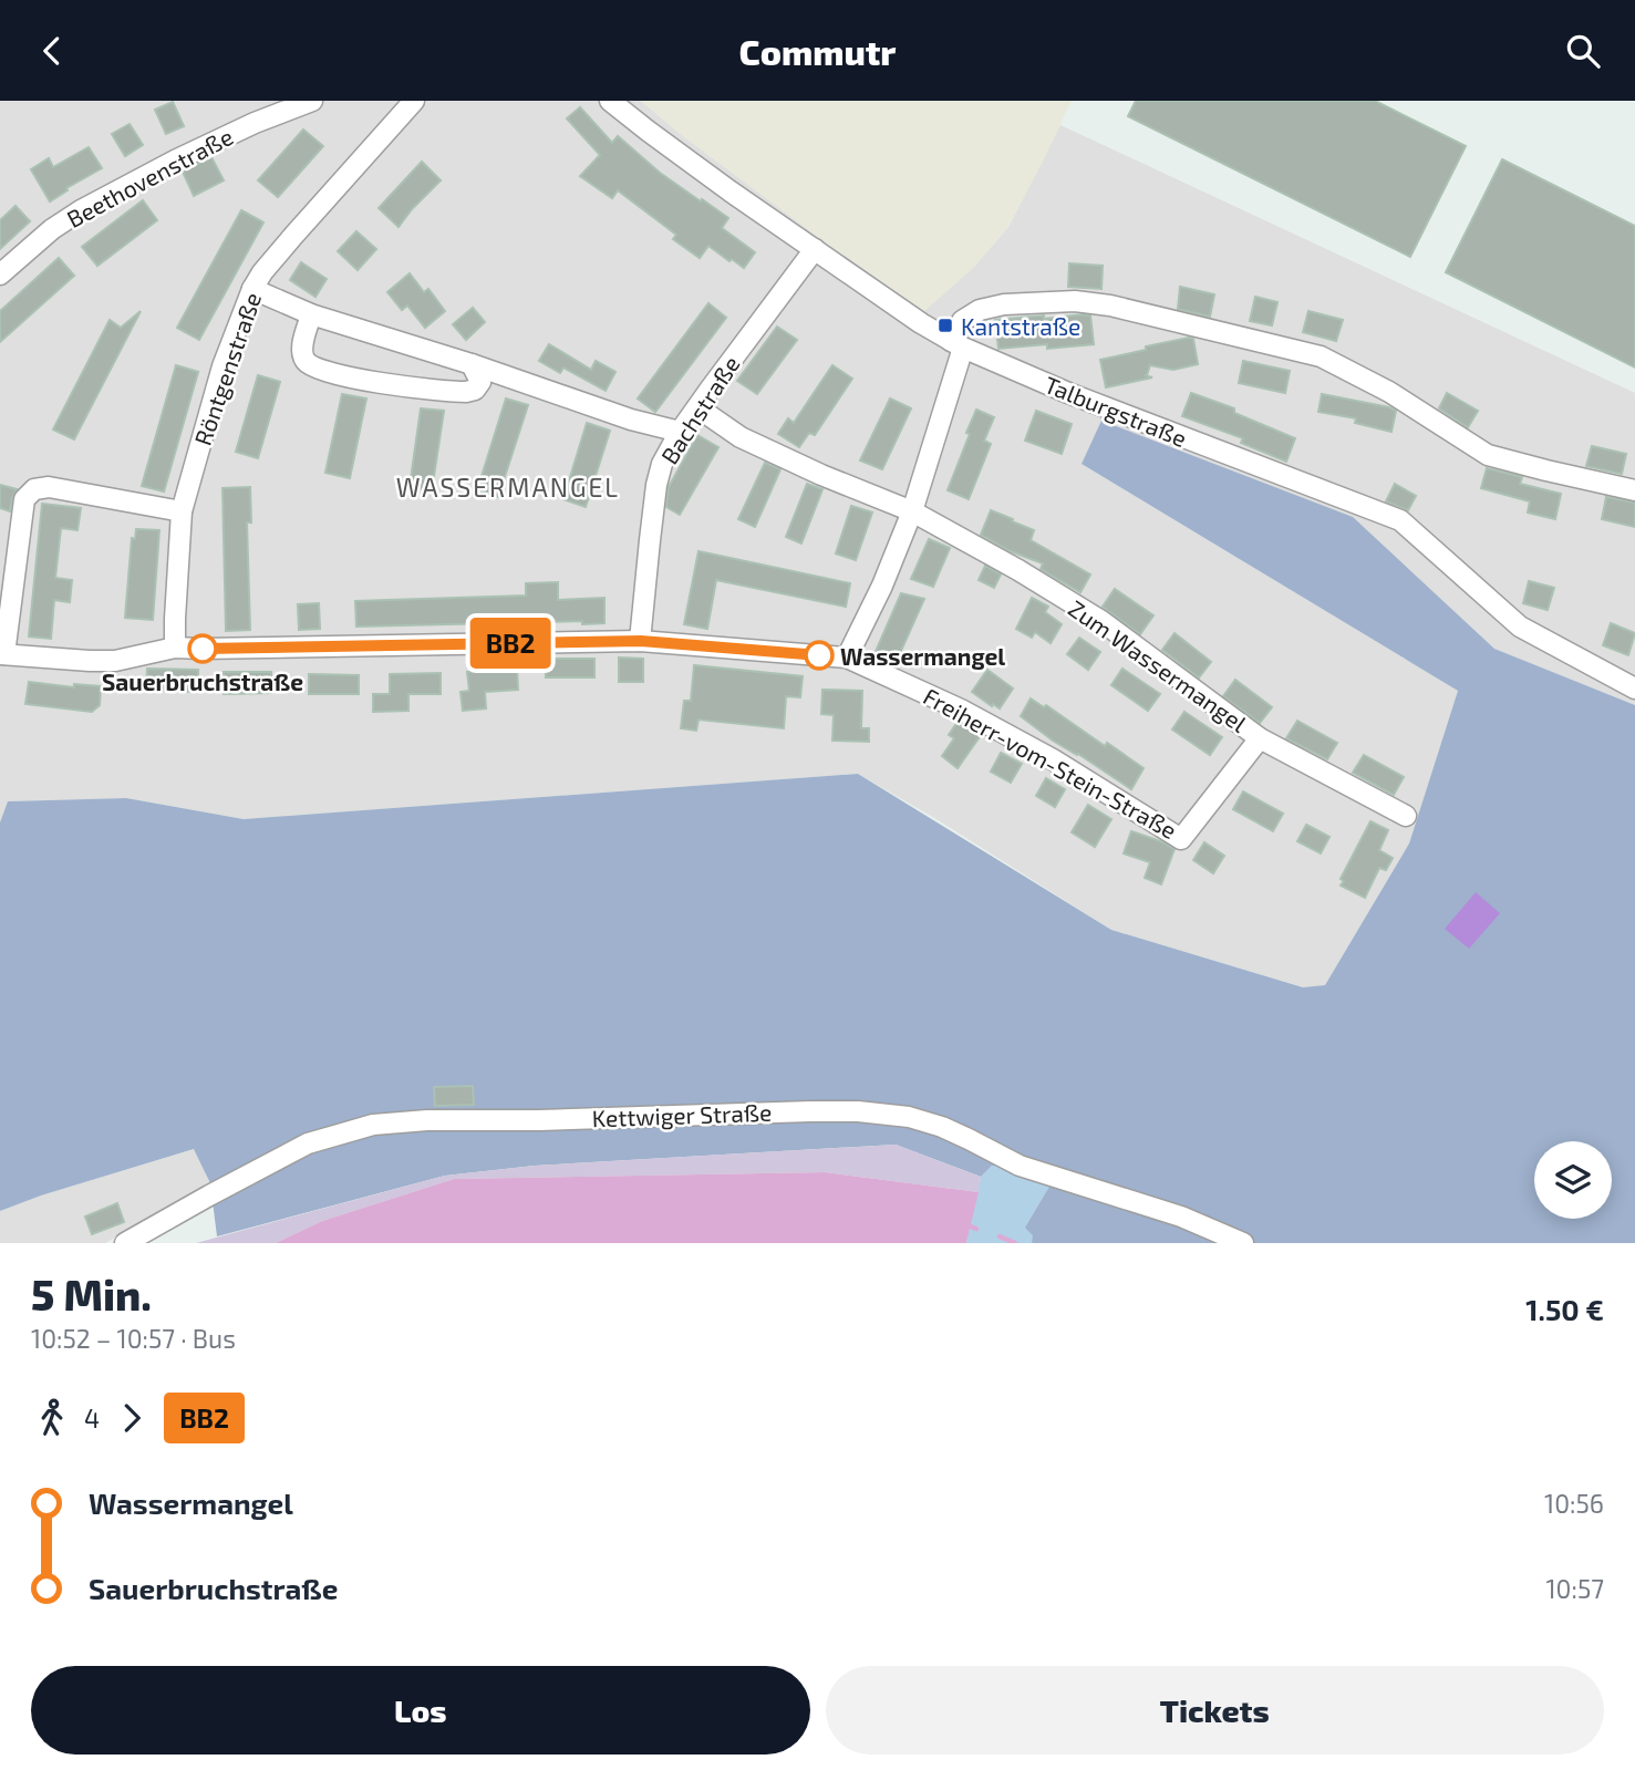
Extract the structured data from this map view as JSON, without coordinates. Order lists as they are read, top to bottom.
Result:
{
  "streets": {
    "street": [
      "Beethovenstraße",
      "Röntgenstraße",
      "Bachstraße",
      "Talburgstraße",
      "Zum Wassermangel",
      "Freiherr-vom-Stein-Straße",
      "Kettwiger Straße"
    ]
  },
  "crossings": [
    ["Bachstraße", "Talburgstraße"],
    ["Bachstraße", "Zum Wassermangel"],
    ["Zum Wassermangel", "Freiherr-vom-Stein-Straße"]
  ],
  "districts": ["WASSERMANGEL"],
  "places": {
    "transit": ["Kantstraße"],
    "other": ["Sauerbruchstraße", "Wassermangel"]
  },
  "lines": ["bus line BB2"],
  "page": {
    "header": "Commutr",
    "on_map": "BB2",
    "heading": ["5 Min.", "10:52 – 10:57 · Bus", "1.50 €"],
    "legs": ["4", "BB2"],
    "list": [
      {
        "name": "Wassermangel",
        "value": "10:56"
      },
      {
        "name": "Sauerbruchstraße",
        "value": "10:57"
      }
    ],
    "buttons": ["Los", "Tickets"]
  }
}
